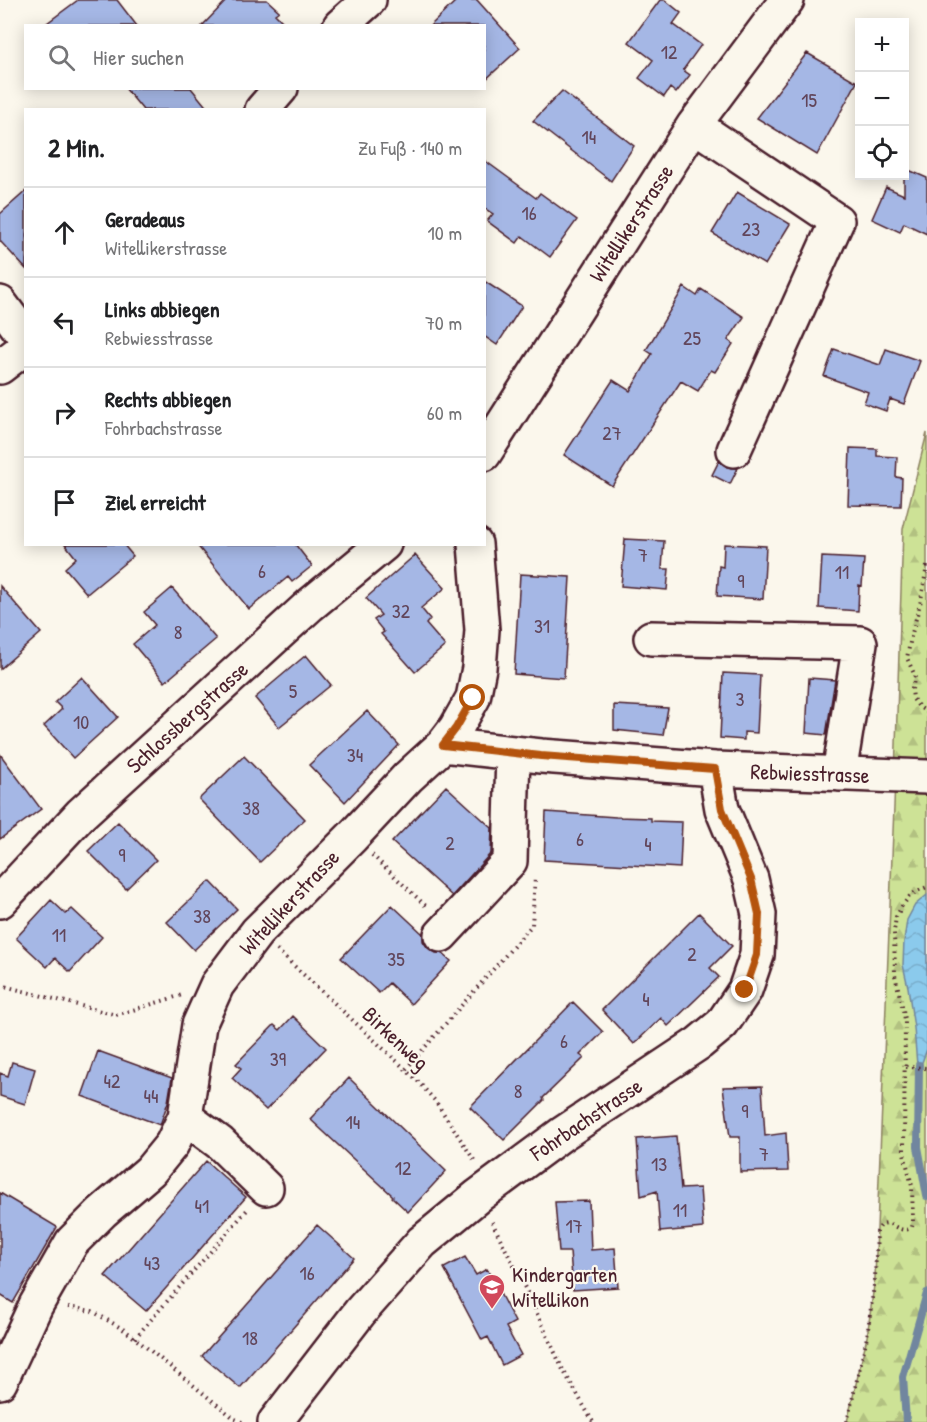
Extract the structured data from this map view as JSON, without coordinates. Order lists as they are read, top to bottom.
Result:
{
  "streets": {
    "street": [
      "Witellikerstrasse",
      "Schlossbergstrasse",
      "Rebwiesstrasse",
      "Fohrbachstrasse"
    ],
    "path": ["Birkenweg"]
  },
  "crossings": [
    ["Witellikerstrasse", "Rebwiesstrasse"],
    ["Witellikerstrasse", "Birkenweg"],
    ["Rebwiesstrasse", "Fohrbachstrasse"],
    ["Birkenweg", "Fohrbachstrasse"]
  ],
  "places": {
    "school or university": ["Kindergarten Witellikon"]
  },
  "house_numbers": [
    "12",
    "15",
    "14",
    "16",
    "23",
    "25",
    "27",
    "7",
    "6",
    "11",
    "9",
    "32",
    "31",
    "8",
    "5",
    "3",
    "10",
    "34",
    "38",
    "6",
    "2",
    "4",
    "9",
    "38",
    "11",
    "2",
    "35",
    "4",
    "6",
    "39",
    "42",
    "8",
    "44",
    "9",
    "14",
    "7",
    "13",
    "12",
    "41",
    "11",
    "17",
    "43",
    "16",
    "18"
  ],
  "page": {
    "map_buttons": ["+", "−"],
    "search": "Hier suchen",
    "heading": ["2 Min.", "Zu Fuß · 140 m"],
    "list": [
      ["Geradeaus", "Witellikerstrasse", "10 m"],
      ["Links abbiegen", "Rebwiesstrasse", "70 m"],
      ["Rechts abbiegen", "Fohrbachstrasse", "60 m"],
      "Ziel erreicht"
    ]
  }
}
